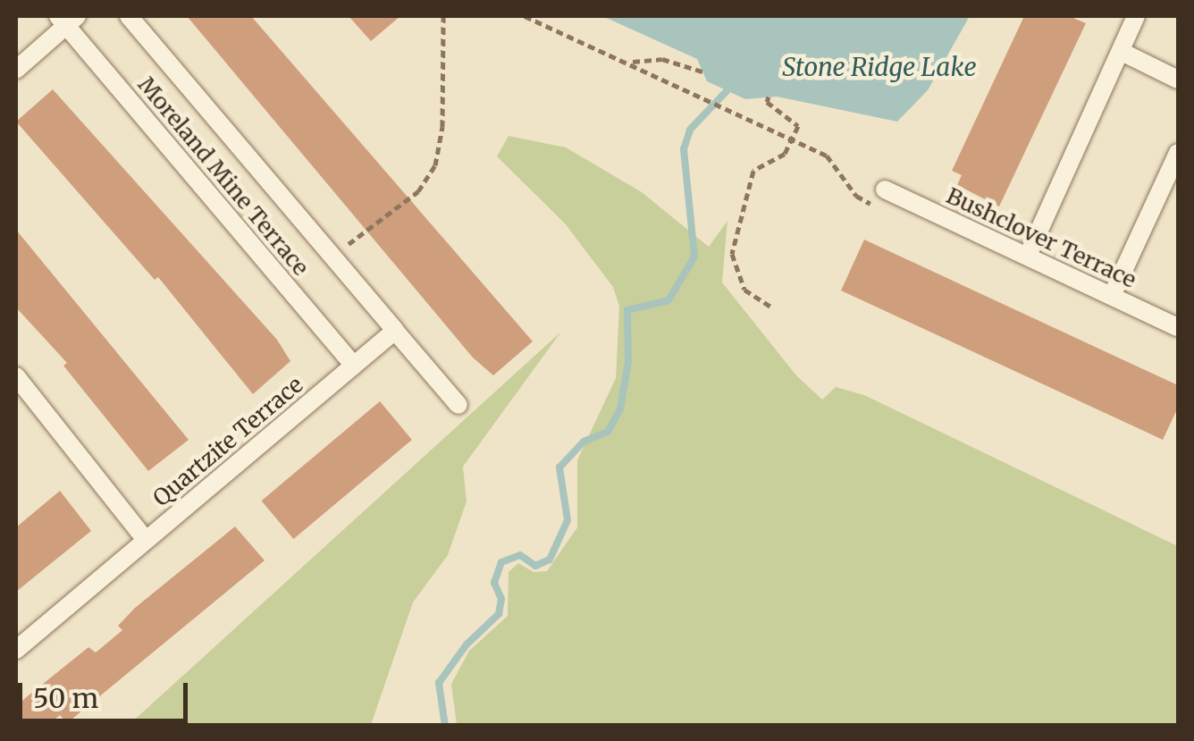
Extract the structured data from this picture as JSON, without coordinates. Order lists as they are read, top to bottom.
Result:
{
  "streets": {
    "street": ["Moreland Mine Terrace", "Bushclover Terrace", "Quartzite Terrace"]
  },
  "crossings": [
    ["Moreland Mine Terrace", "Quartzite Terrace"]
  ],
  "water": ["Stone Ridge Lake"],
  "scale_bar": "50 m"
}
